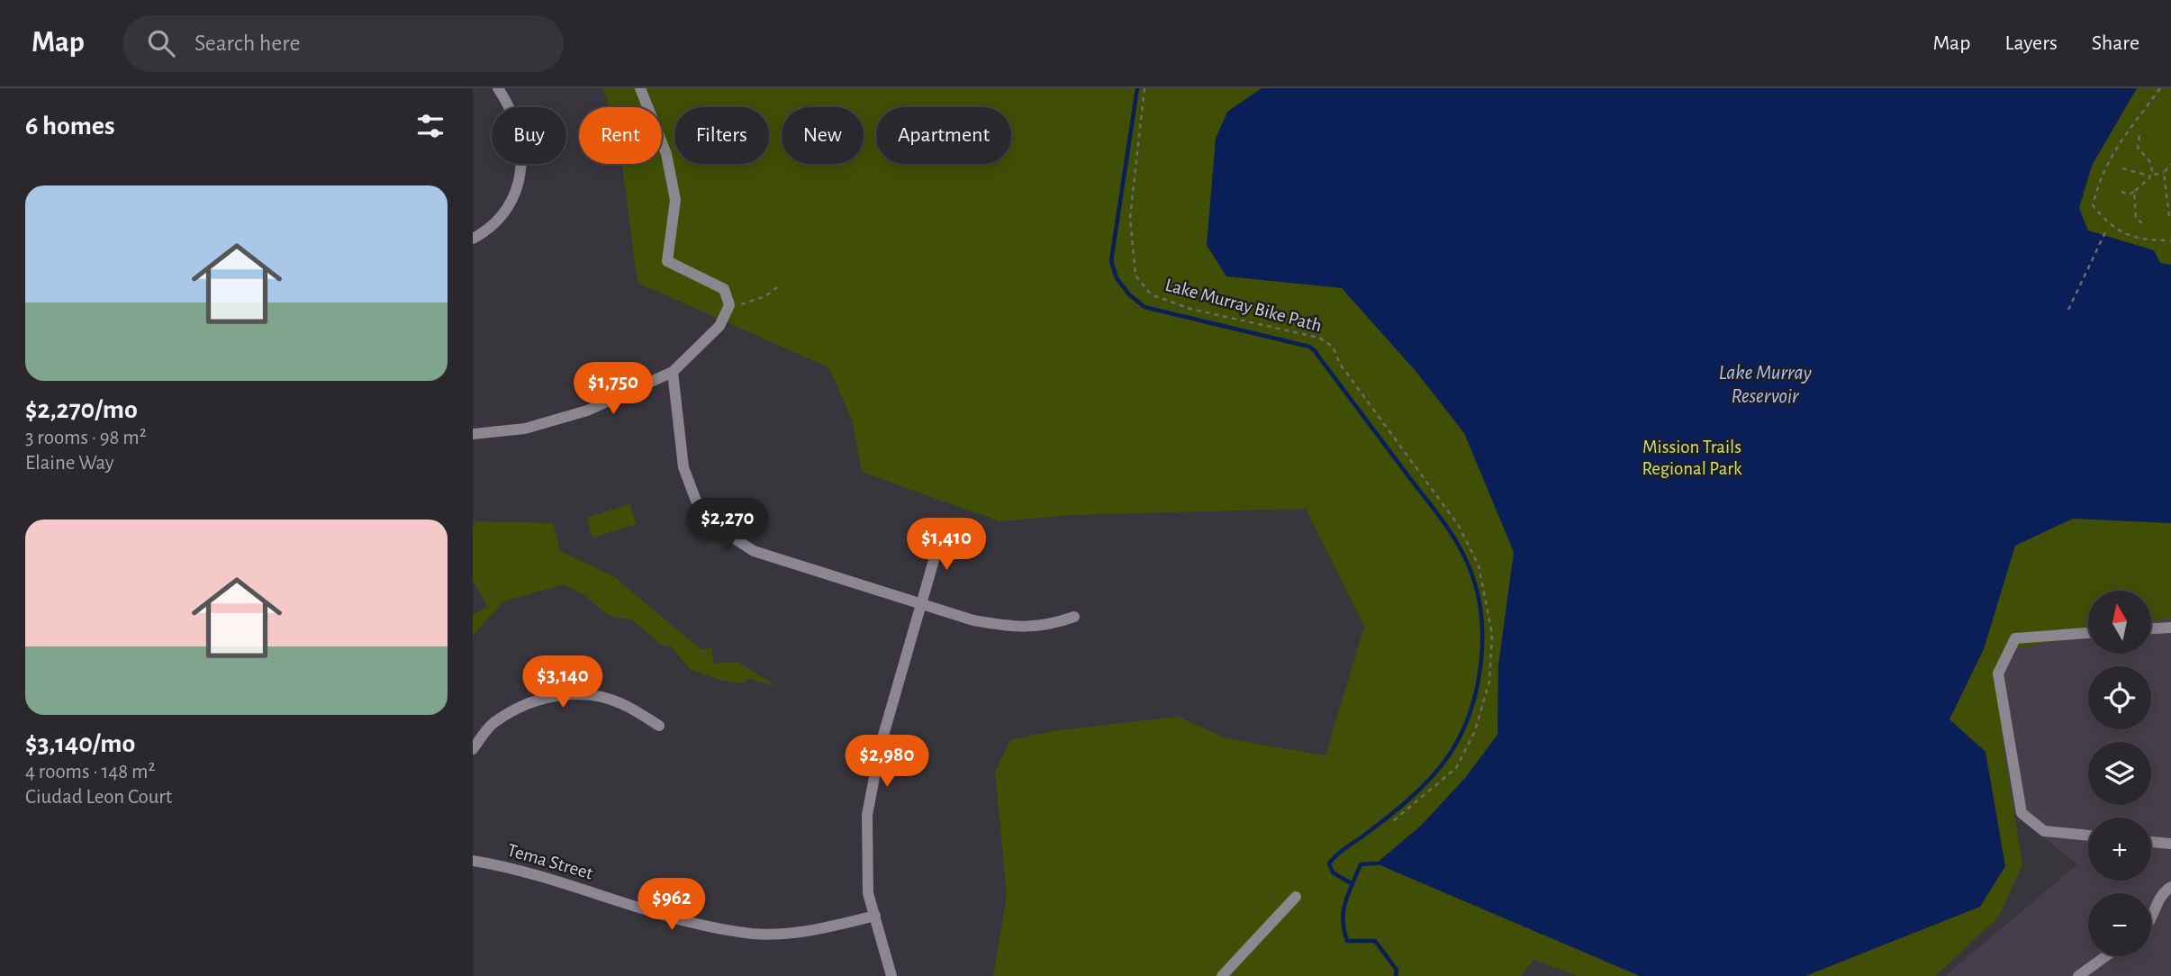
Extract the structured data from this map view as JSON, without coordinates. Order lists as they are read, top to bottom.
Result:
{
  "streets": {
    "street": ["Tema Street"],
    "path": ["Lake Murray Bike Path"]
  },
  "water": ["Lake Murray Reservoir"],
  "parks": ["Mission Trails Regional Park"],
  "north": "top",
  "page": {
    "header": "Map",
    "search": "Search here",
    "nav": ["Map", "Layers", "Share"],
    "heading": "6 homes",
    "chip": [
      "Buy",
      "Rent",
      "Filters",
      "New",
      "Apartment"
    ],
    "list": [
      {
        "name": "$2,270/mo",
        "note": "3 rooms · 98 m² · Elaine Way"
      },
      {
        "name": "$3,140/mo",
        "note": "4 rooms · 148 m² · Ciudad Leon Court"
      }
    ],
    "price": [
      "$1,750",
      "$2,270",
      "$1,410",
      "$3,140",
      "$2,980",
      "$962"
    ],
    "map_buttons": ["+", "−"]
  }
}
